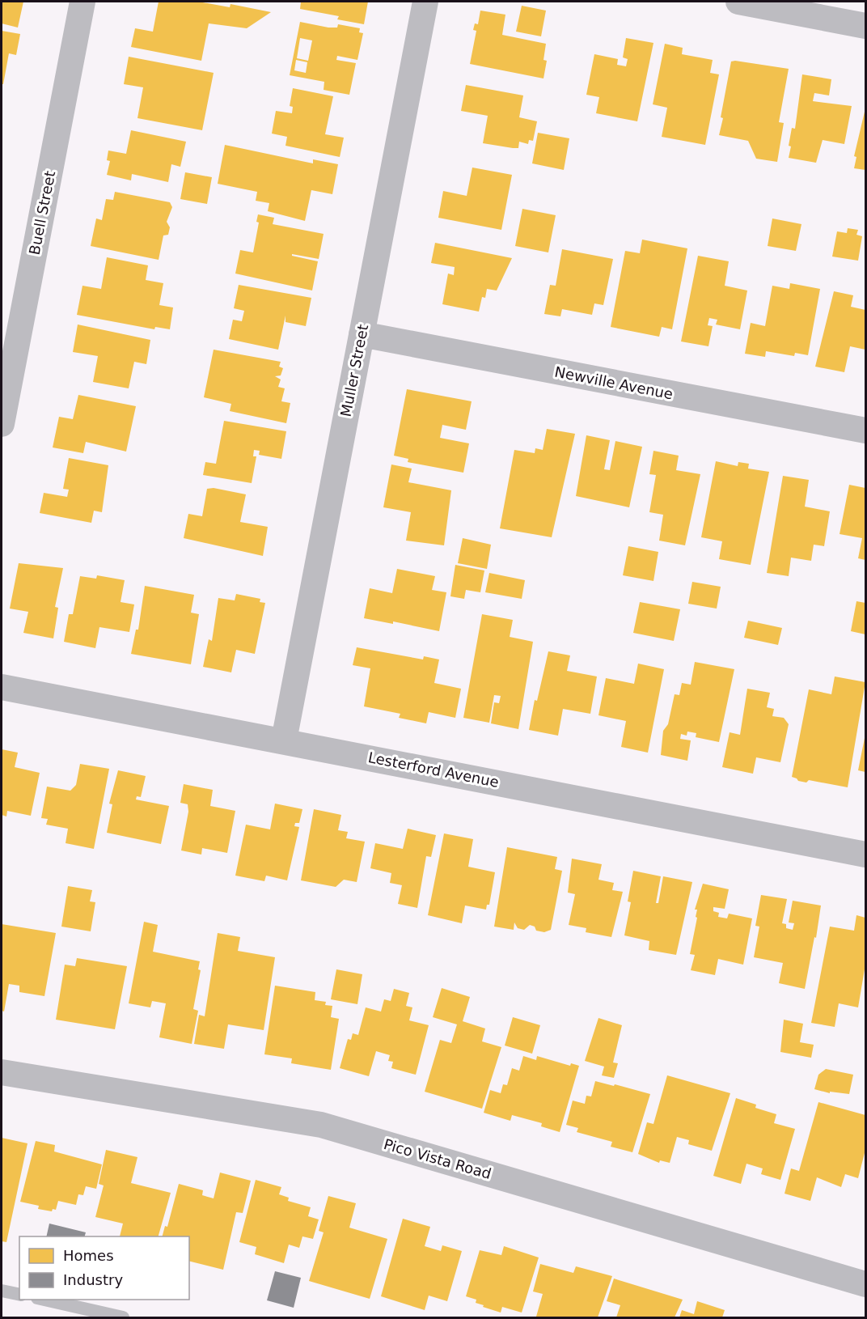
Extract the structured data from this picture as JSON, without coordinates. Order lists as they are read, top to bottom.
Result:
{
  "streets": {
    "street": [
      "Buell Street",
      "Muller Street",
      "Newville Avenue",
      "Lesterford Avenue",
      "Pico Vista Road"
    ]
  },
  "crossings": [
    ["Muller Street", "Newville Avenue"],
    ["Muller Street", "Lesterford Avenue"]
  ],
  "legend": ["Homes", "Industry"]
}
